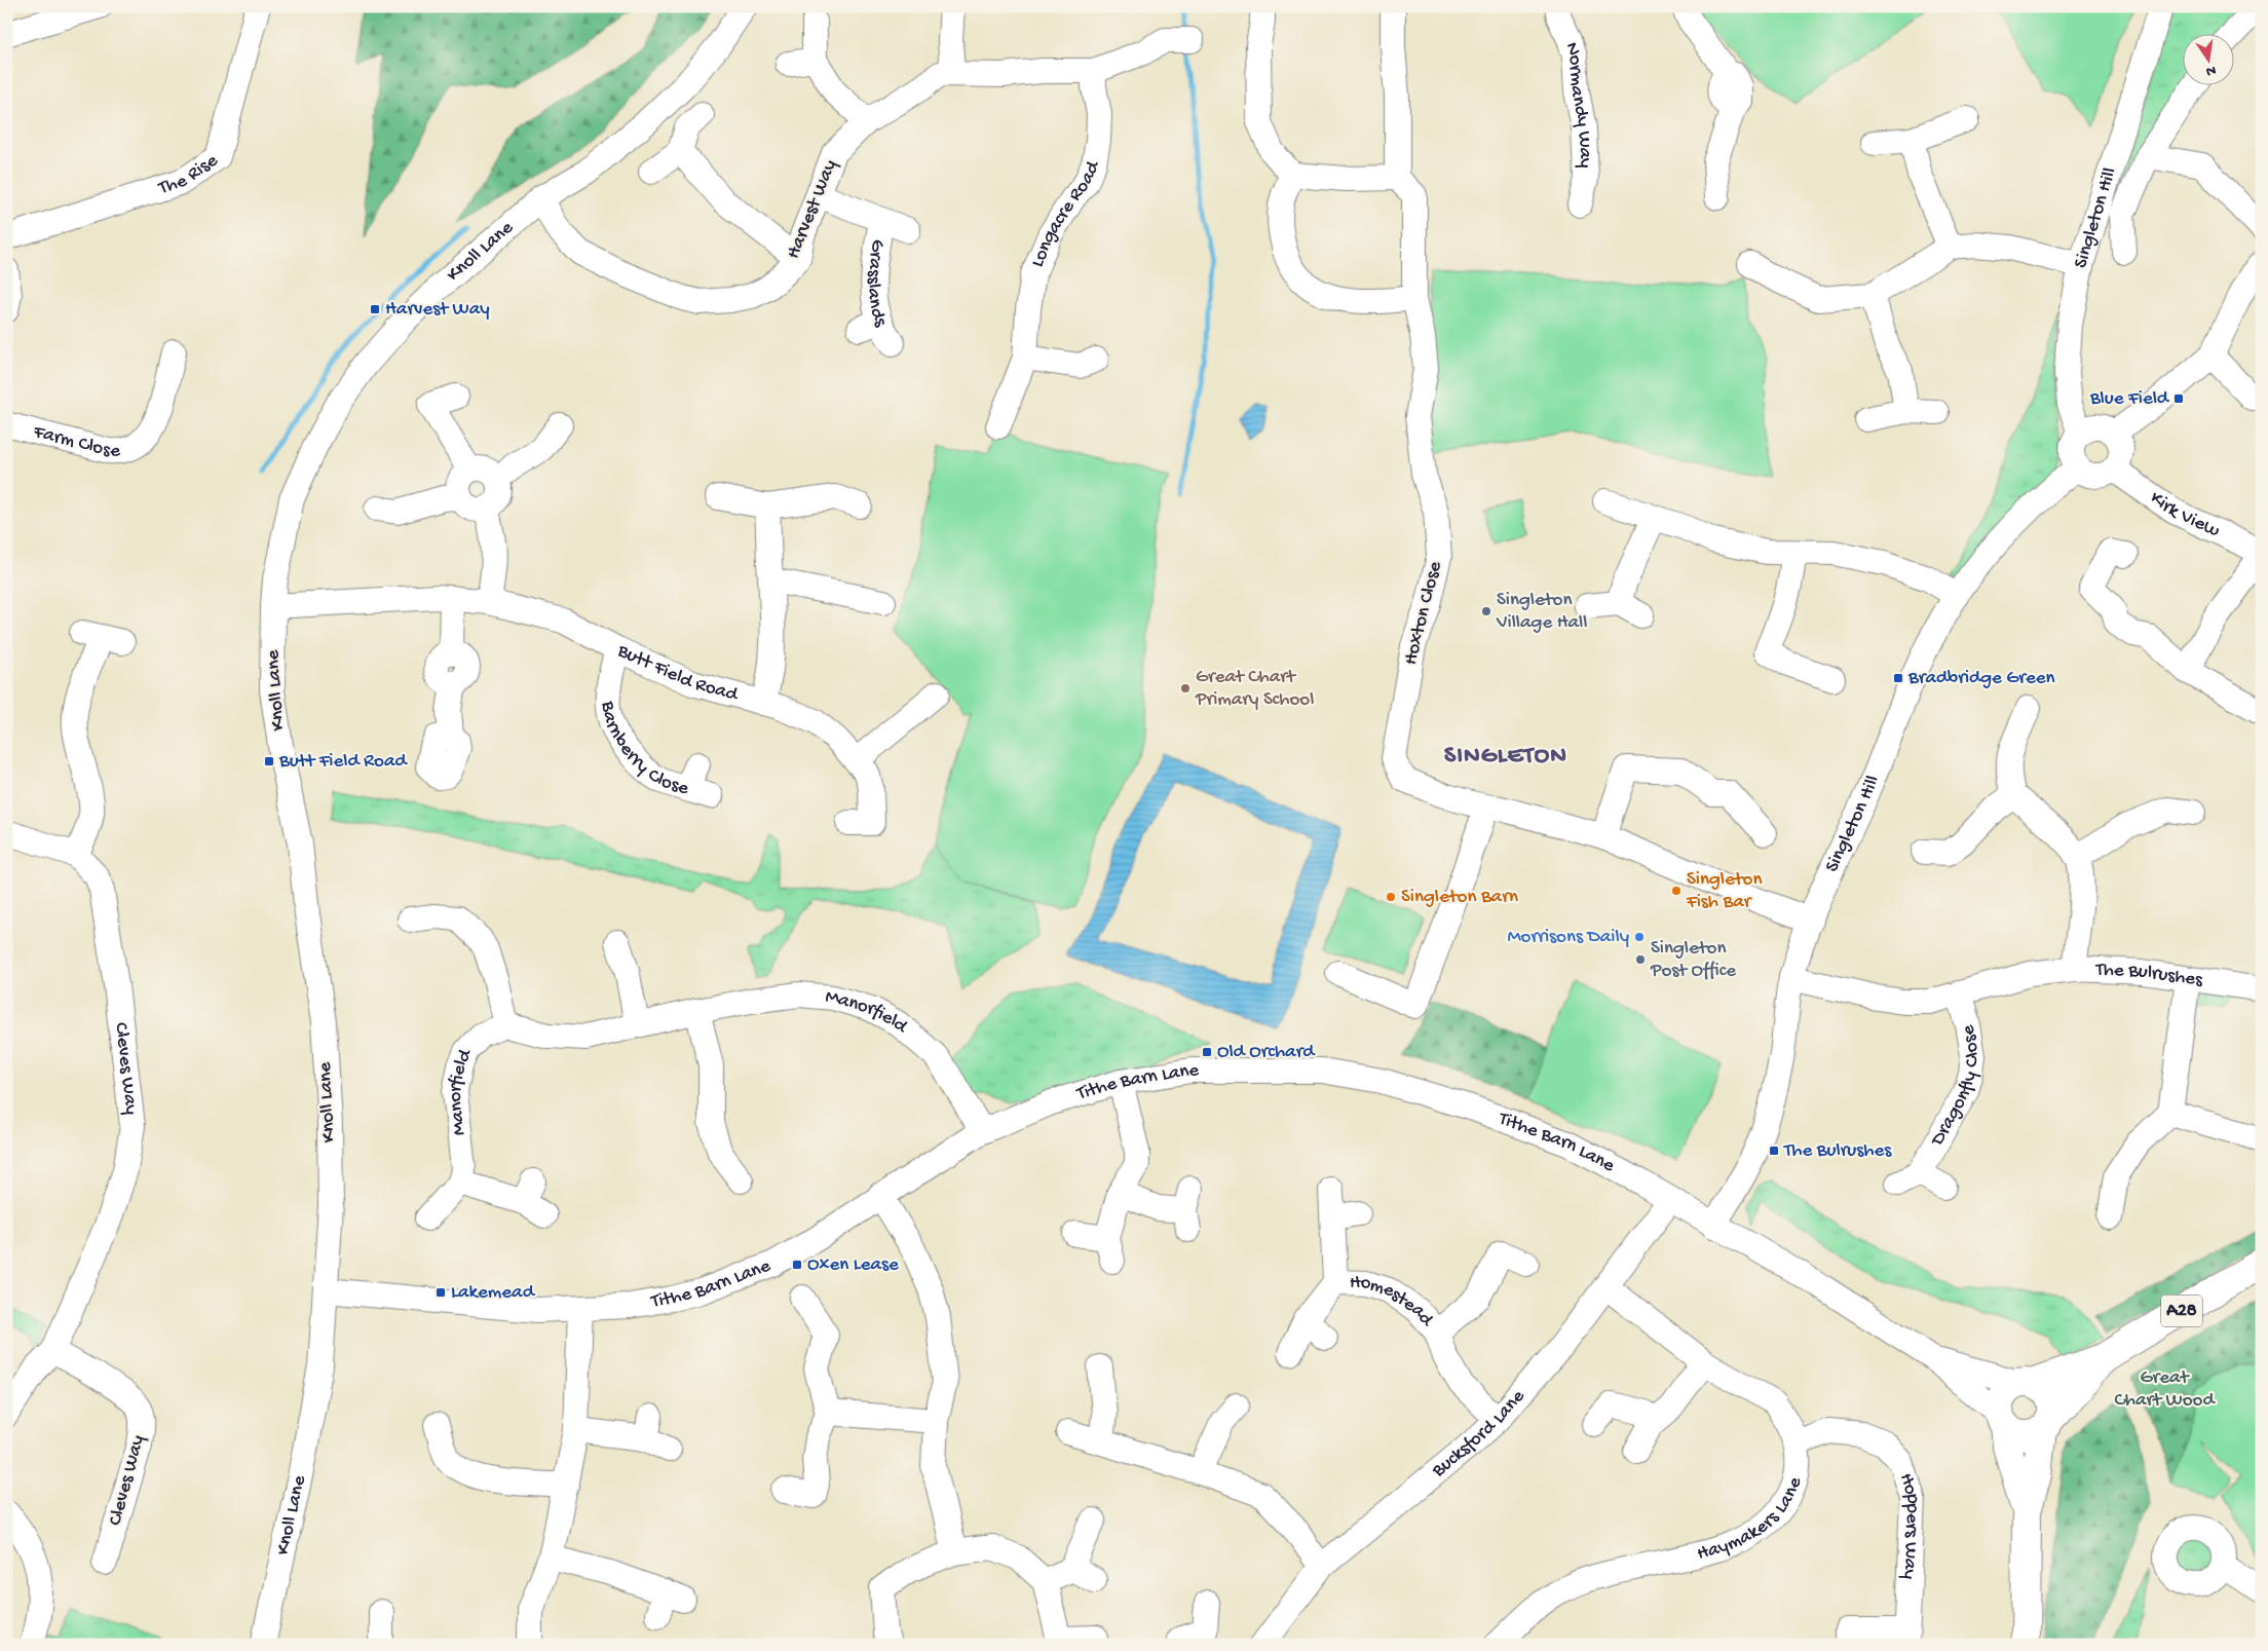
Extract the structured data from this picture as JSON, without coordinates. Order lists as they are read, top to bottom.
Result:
{
  "streets": {
    "main road": ["A28"],
    "street": [
      "Normandy Way",
      "The Rise",
      "Harvest Way",
      "Longacre Road",
      "Singleton Hill",
      "Knoll Lane",
      "Grasslands",
      "Farm Close",
      "Kirk View",
      "Hoxton Close",
      "Butt Field Road",
      "Barnberry Close",
      "The Bulrushes",
      "Manorfield",
      "Cleves Way",
      "Tithe Barn Lane",
      "Dragonfly Close",
      "Homestead",
      "Bucksford Lane",
      "Haymakers Lane",
      "Hoppers Way"
    ]
  },
  "crossings": [
    ["Harvest Way", "Longacre Road"],
    ["Harvest Way", "Knoll Lane"],
    ["Harvest Way", "Grasslands"],
    ["Singleton Hill", "Kirk View"],
    ["Singleton Hill", "Hoxton Close"],
    ["Singleton Hill", "The Bulrushes"],
    ["Singleton Hill", "Tithe Barn Lane"],
    ["Knoll Lane", "Butt Field Road"],
    ["Knoll Lane", "Tithe Barn Lane"],
    ["Butt Field Road", "Barnberry Close"],
    ["The Bulrushes", "Dragonfly Close"],
    ["Manorfield", "Tithe Barn Lane"],
    ["Tithe Barn Lane", "A28"],
    ["Tithe Barn Lane", "Bucksford Lane"],
    ["Homestead", "Bucksford Lane"],
    ["Bucksford Lane", "Haymakers Lane"],
    ["Haymakers Lane", "Hoppers Way"]
  ],
  "districts": ["SINGLETON"],
  "parks": ["Great Chart Wood"],
  "places": {
    "transit": [
      "Harvest Way",
      "Blue Field",
      "Bradbridge Green",
      "Butt Field Road",
      "Old Orchard",
      "The Bulrushes",
      "Oxen Lease",
      "Lakemead"
    ],
    "other": [
      "Singleton Village Hall",
      "Great Chart Primary School",
      "Singleton Fish Bar",
      "Singleton Barn",
      "Morrisons Daily",
      "Singleton Post Office"
    ]
  },
  "north": "bottom"
}
